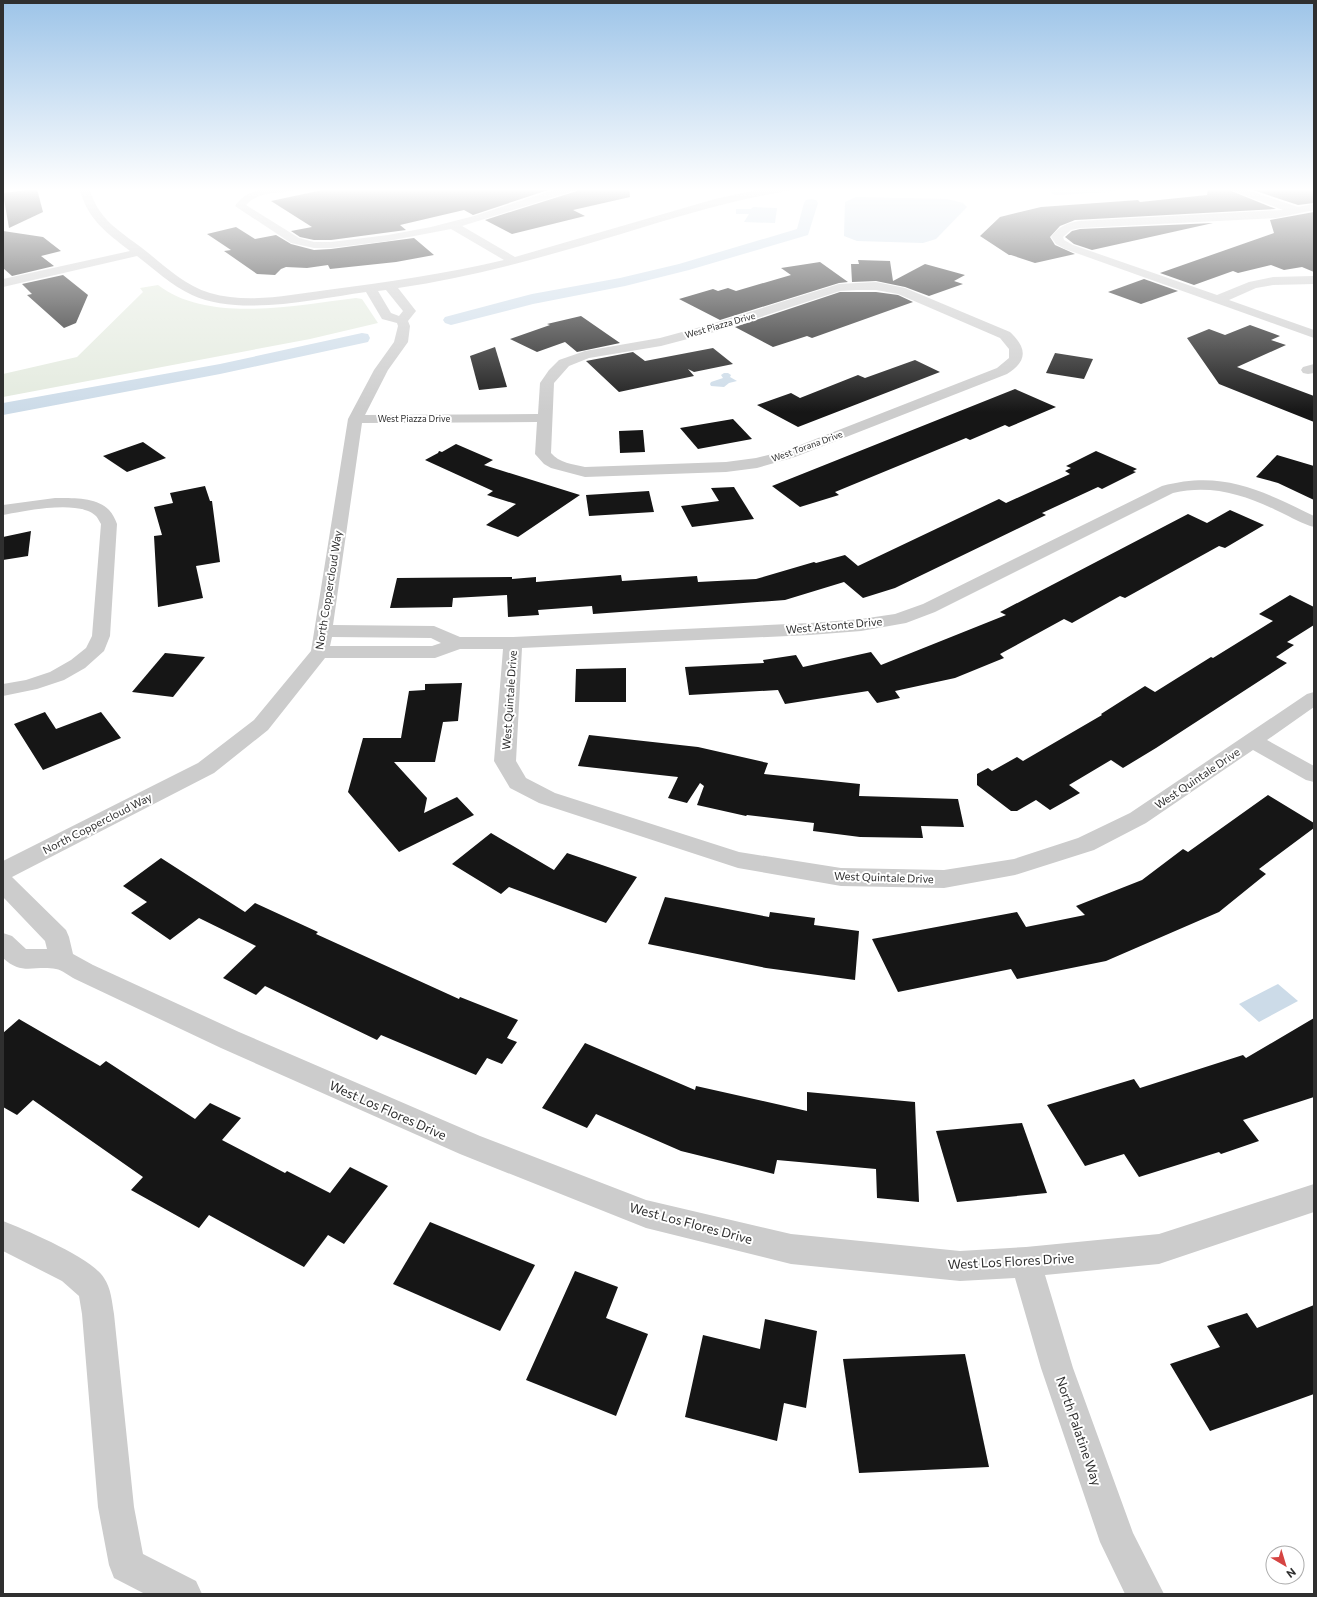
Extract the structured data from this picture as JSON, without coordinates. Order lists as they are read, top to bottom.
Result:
{
  "streets": {
    "street": [
      "West Piazza Drive",
      "West Torana Drive",
      "North Coppercloud Way",
      "West Astonte Drive",
      "West Quintale Drive",
      "West Los Flores Drive",
      "North Palatine Way"
    ]
  },
  "crossings": [
    ["West Piazza Drive", "West Torana Drive"],
    ["West Piazza Drive", "North Coppercloud Way"],
    ["North Coppercloud Way", "West Astonte Drive"],
    ["West Astonte Drive", "West Quintale Drive"],
    ["West Los Flores Drive", "North Palatine Way"]
  ],
  "north": "bottom right"
}
